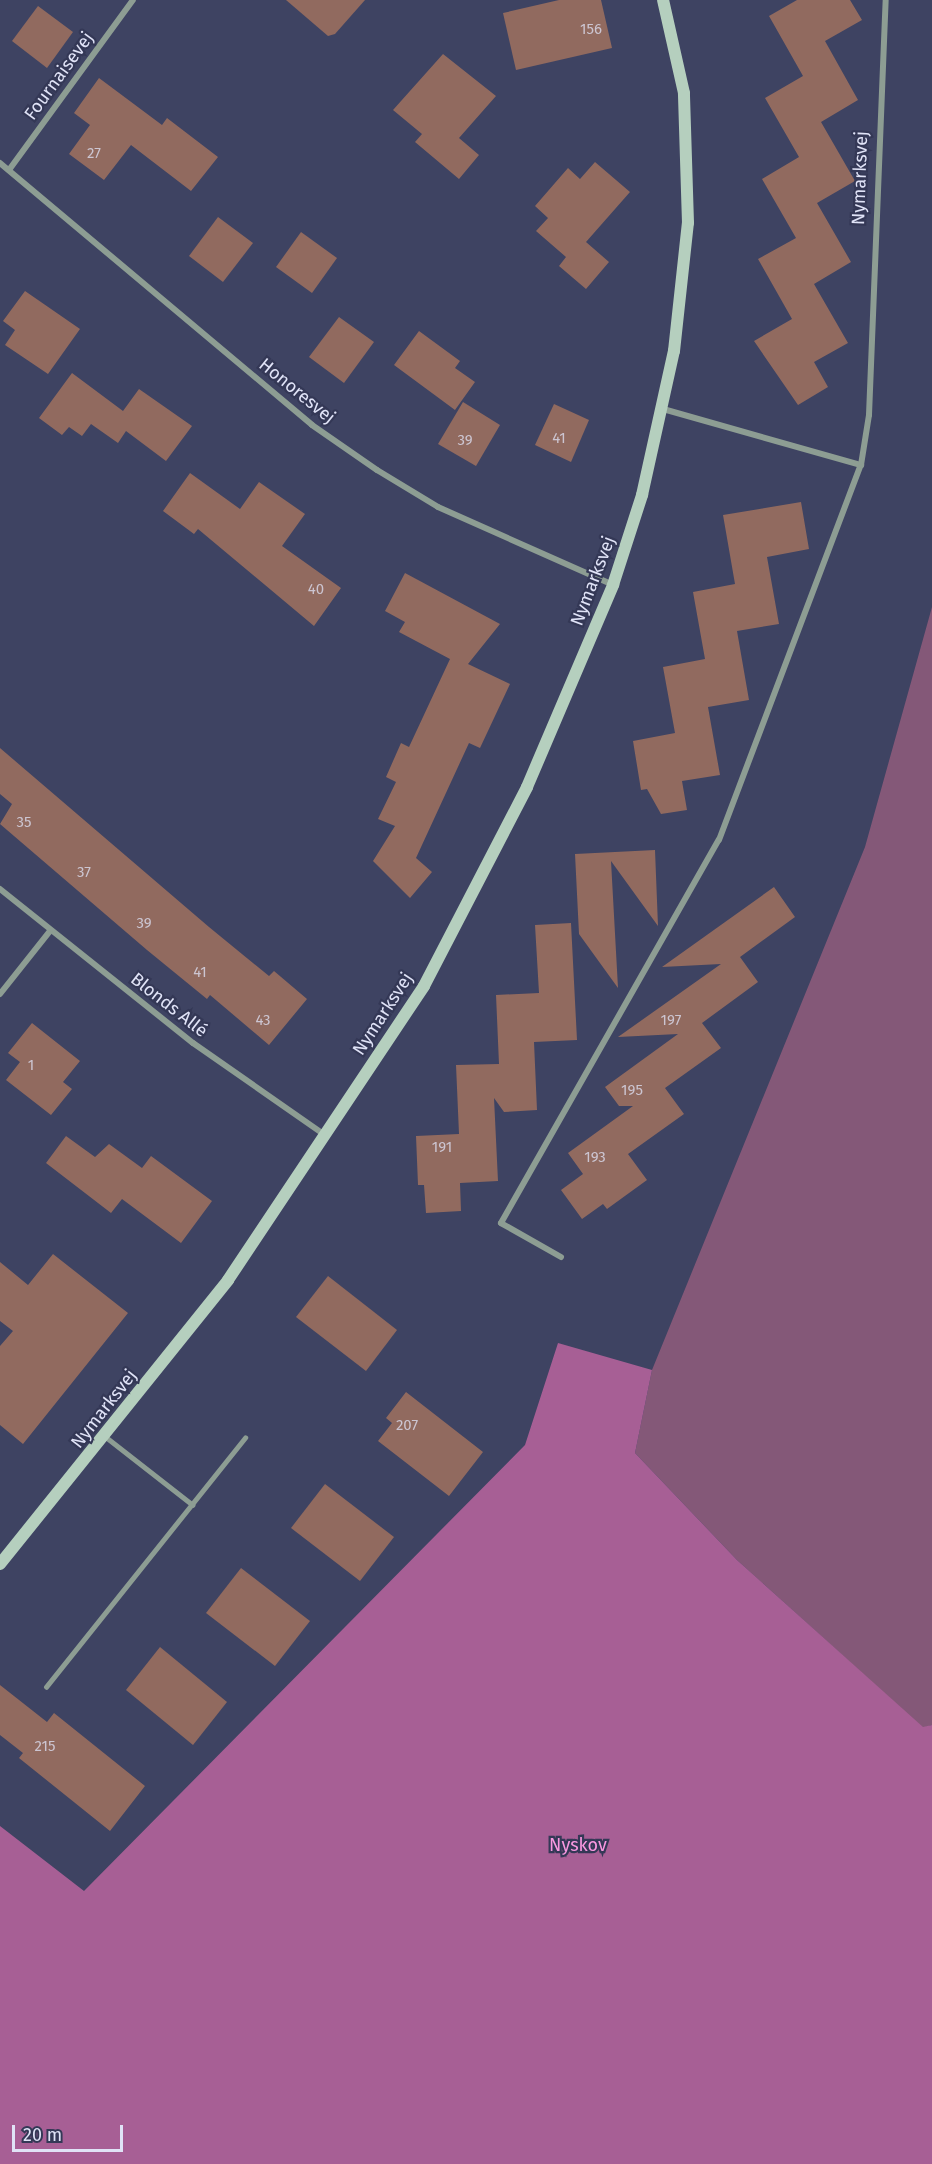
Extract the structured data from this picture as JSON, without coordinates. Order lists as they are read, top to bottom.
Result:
{
  "streets": {
    "street": [
      "Fournaisevej",
      "Nymarksvej",
      "Honoresvej",
      "Blonds Allé"
    ]
  },
  "crossings": [
    ["Fournaisevej", "Honoresvej"],
    ["Nymarksvej", "Honoresvej"],
    ["Nymarksvej", "Blonds Allé"]
  ],
  "parks": ["Nyskov"],
  "house_numbers": [
    "156",
    "27",
    "41",
    "39",
    "40",
    "35",
    "37",
    "39",
    "41",
    "43",
    "197",
    "1",
    "195",
    "191",
    "193",
    "207",
    "215"
  ],
  "scale_bar": "20 m"
}
